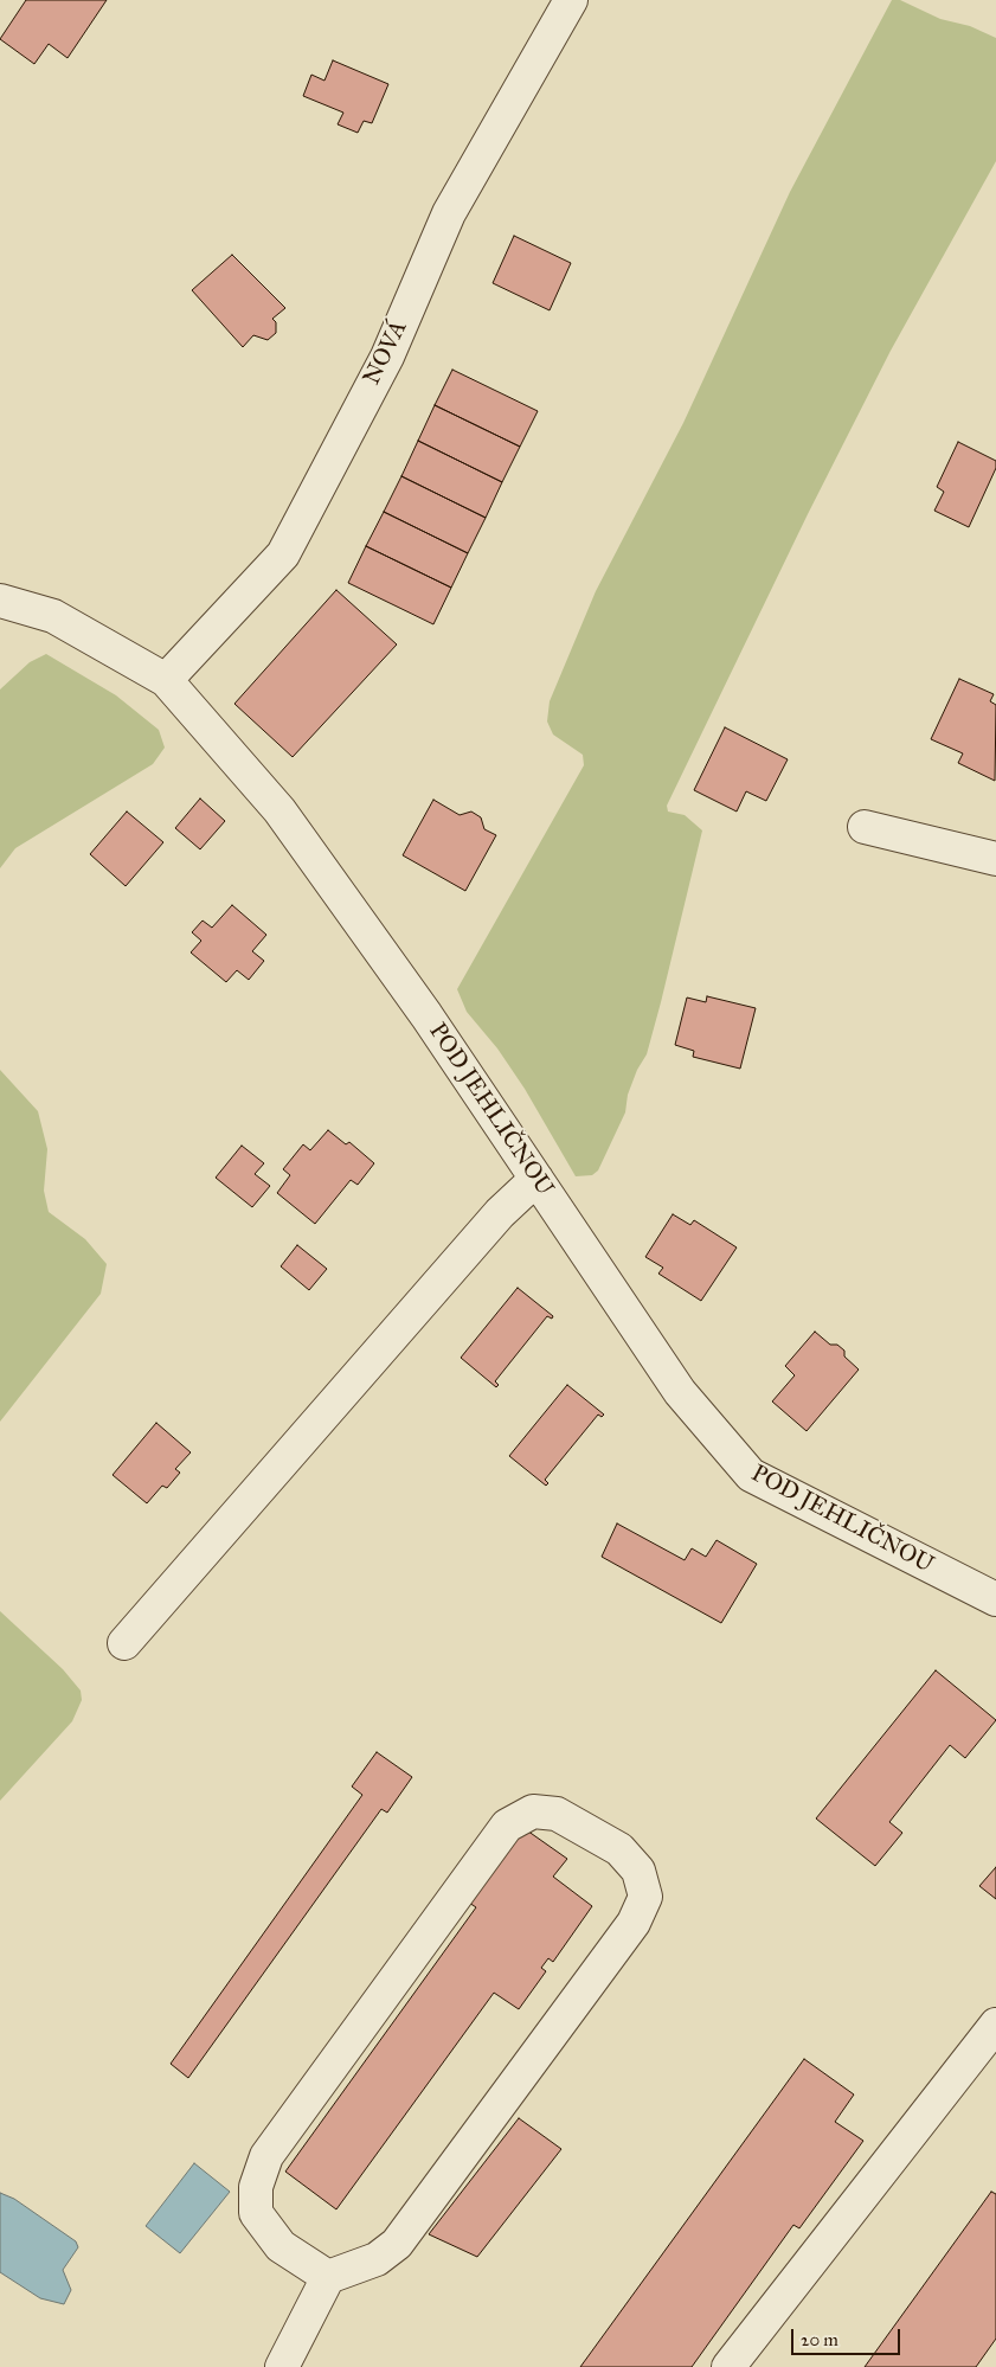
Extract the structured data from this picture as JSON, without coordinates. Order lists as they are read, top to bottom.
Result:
{
  "streets": {
    "street": ["NOVÁ", "POD JEHLIČNOU"]
  },
  "crossings": [
    ["NOVÁ", "POD JEHLIČNOU"]
  ],
  "scale_bar": "20 m"
}
